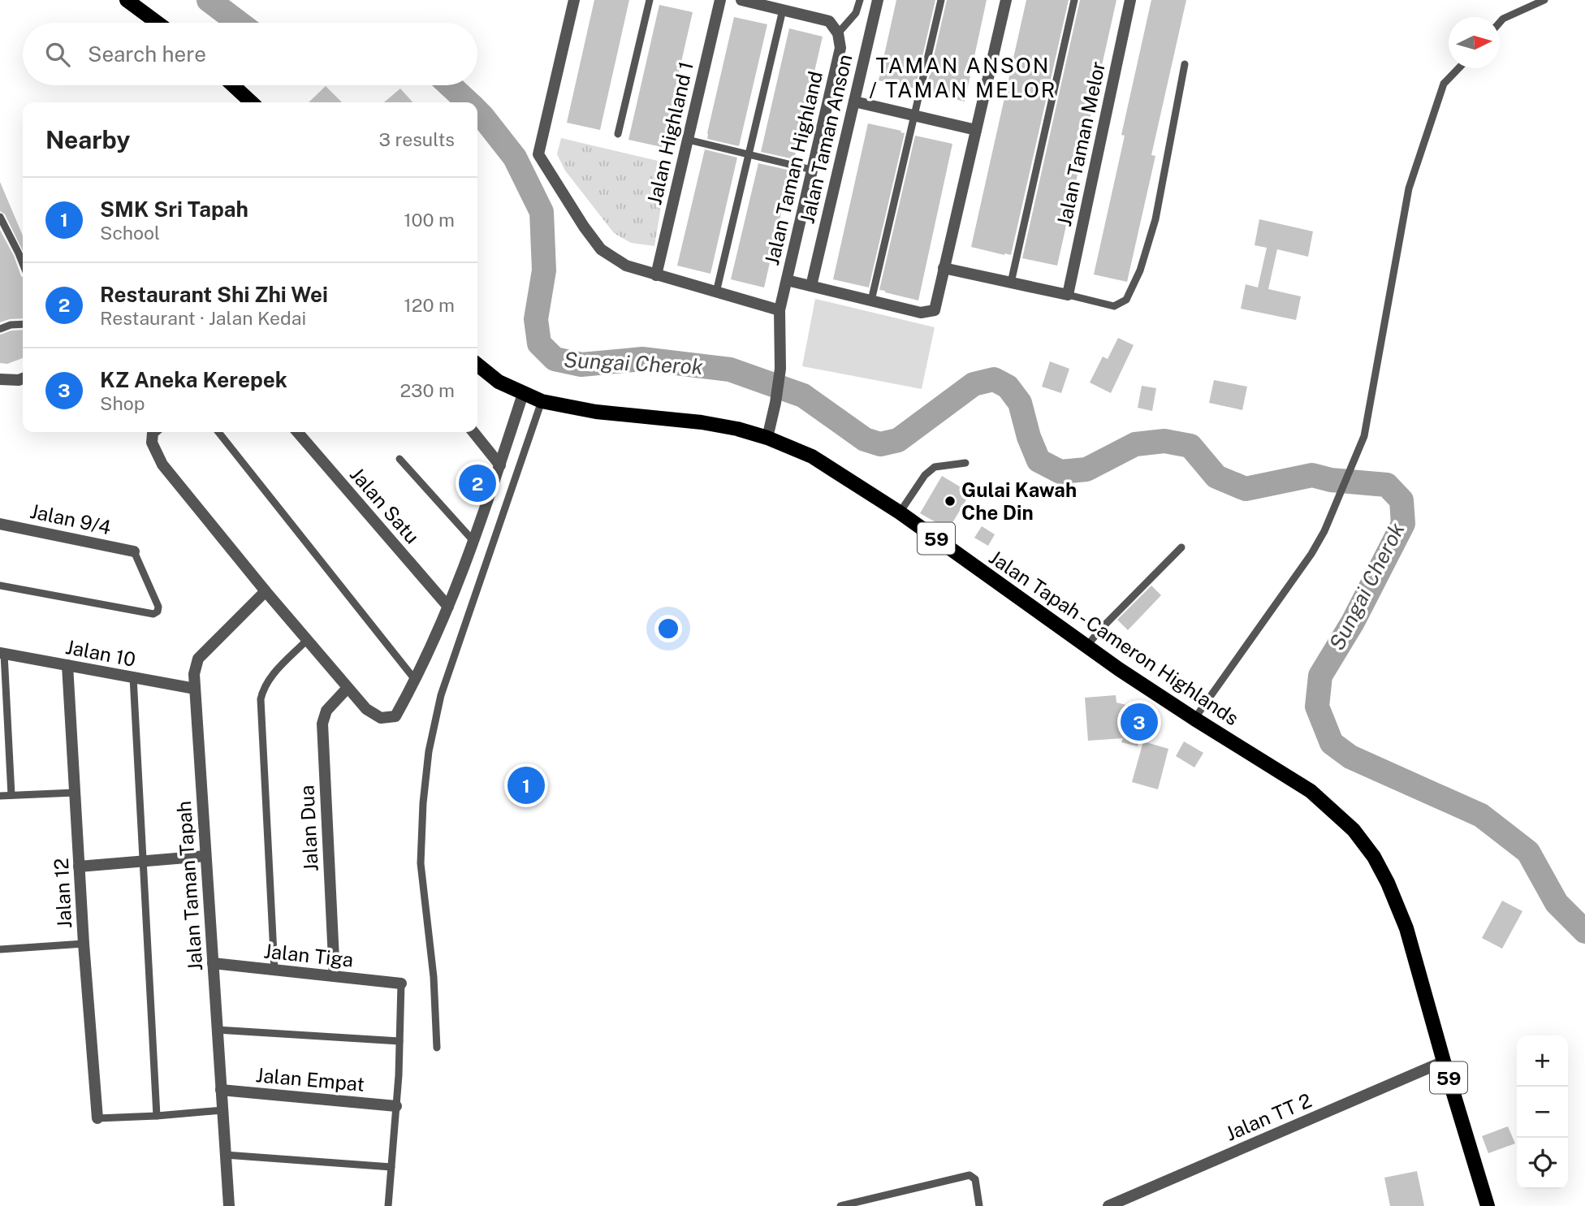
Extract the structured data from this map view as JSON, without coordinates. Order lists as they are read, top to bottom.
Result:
{
  "streets": {
    "main road": ["59", "Jalan Tapah - Cameron Highlands"],
    "street": [
      "Jalan Highland 1",
      "Jalan Taman Anson",
      "Jalan Taman Melor",
      "Jalan Taman Highland",
      "Jalan Satu",
      "Jalan 9/4",
      "Jalan 10",
      "Jalan Dua",
      "Jalan Taman Tapah",
      "Jalan 12",
      "Jalan Tiga",
      "Jalan Empat",
      "Jalan TT 2"
    ]
  },
  "crossings": [
    ["Jalan Taman Highland", "Jalan Tapah - Cameron Highlands"],
    ["Jalan Tapah - Cameron Highlands", "Jalan TT 2"],
    ["Jalan 10", "Jalan Taman Tapah"],
    ["Jalan 10", "Jalan 12"],
    ["Jalan Dua", "Jalan Tiga"],
    ["Jalan Taman Tapah", "Jalan Tiga"],
    ["Jalan Taman Tapah", "Jalan Empat"]
  ],
  "districts": ["TAMAN ANSON / TAMAN MELOR"],
  "water": ["Sungai Cherok"],
  "places": ["Gulai Kawah Che Din"],
  "north": "right",
  "page": {
    "search": "Search here",
    "heading": ["Nearby", "3 results"],
    "list": [
      {
        "mark": "1",
        "name": "SMK Sri Tapah",
        "note": "School",
        "value": "100 m"
      },
      {
        "mark": "2",
        "name": "Restaurant Shi Zhi Wei",
        "note": "Restaurant · Jalan Kedai",
        "value": "120 m"
      },
      {
        "mark": "3",
        "name": "KZ Aneka Kerepek",
        "note": "Shop",
        "value": "230 m"
      }
    ],
    "pins": ["2", "3", "1"],
    "map_buttons": ["+", "−"]
  }
}
